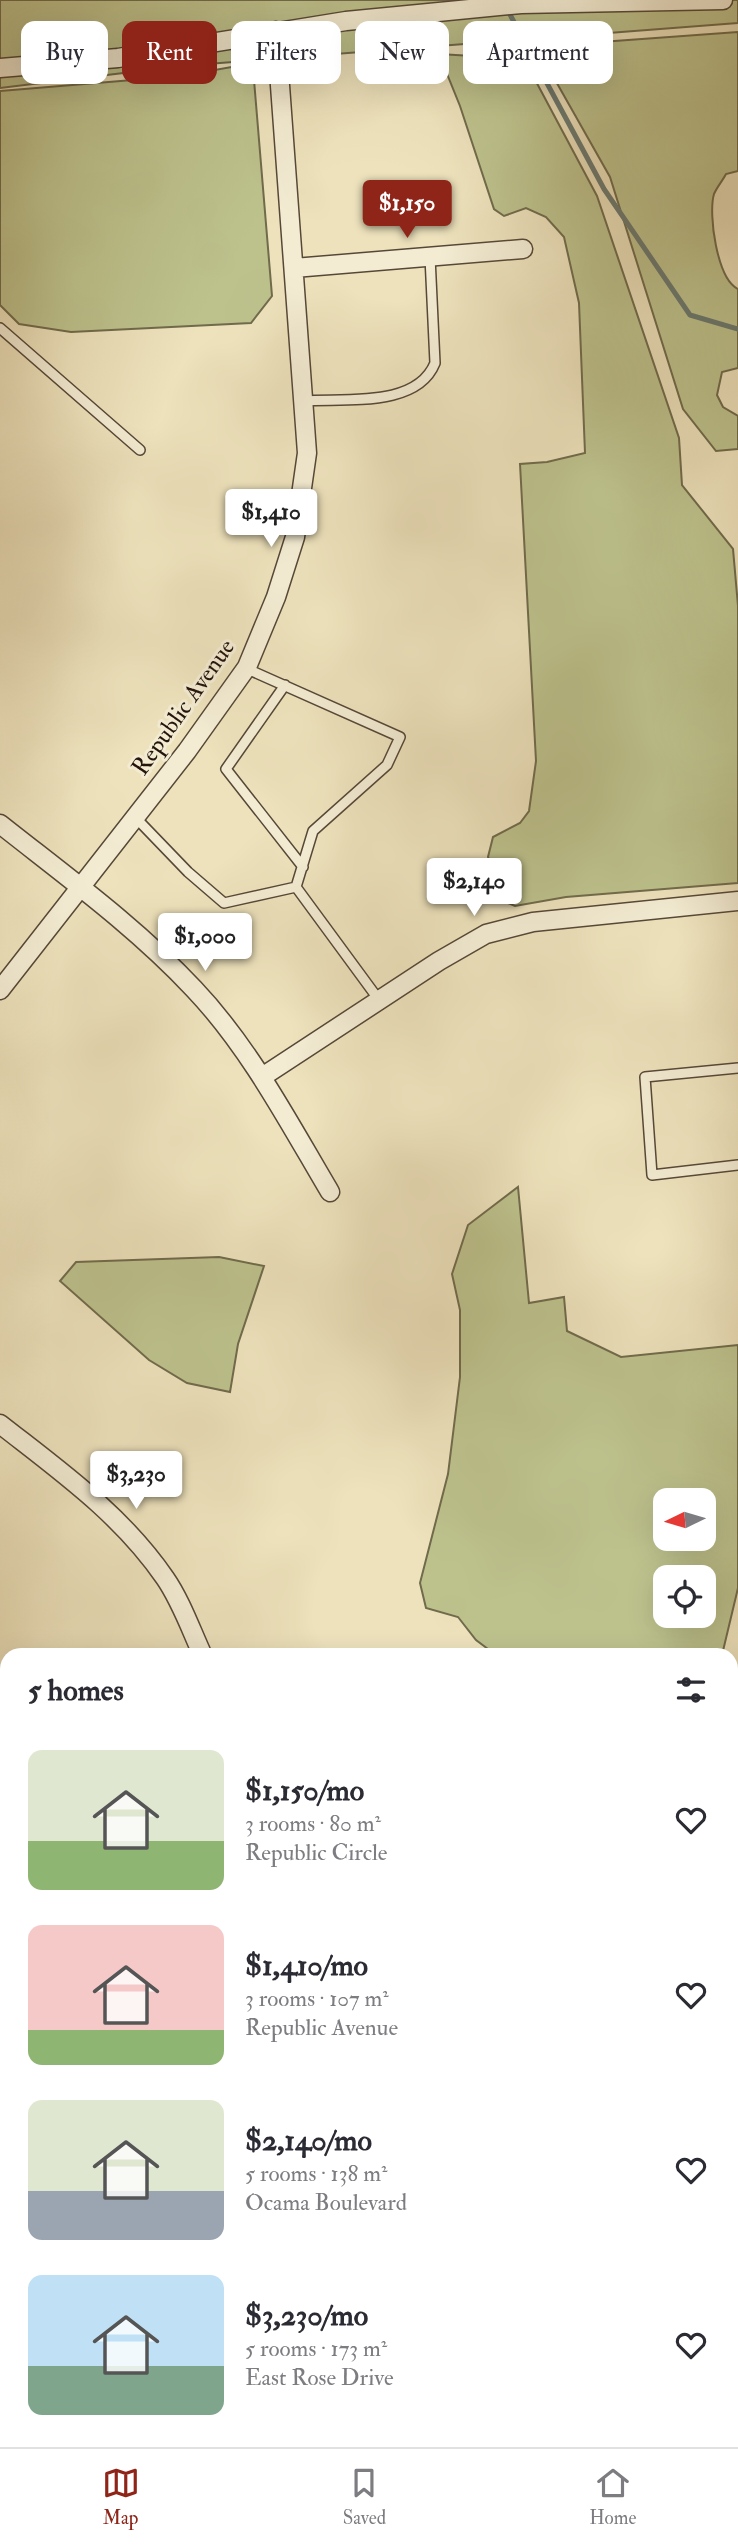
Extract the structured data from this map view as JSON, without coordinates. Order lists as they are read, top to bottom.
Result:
{
  "streets": {
    "street": ["Republic Avenue"]
  },
  "north": "left",
  "page": {
    "chip": [
      "Buy",
      "Rent",
      "Filters",
      "New",
      "Apartment"
    ],
    "price": [
      "$1,150",
      "$1,410",
      "$2,140",
      "$1,000",
      "$3,230"
    ],
    "heading": "5 homes",
    "list": [
      {
        "name": "$1,150/mo",
        "note": "3 rooms · 80 m² · Republic Circle"
      },
      {
        "name": "$1,410/mo",
        "note": "3 rooms · 107 m² · Republic Avenue"
      },
      {
        "name": "$2,140/mo",
        "note": "5 rooms · 138 m² · Ocama Boulevard"
      },
      {
        "name": "$3,230/mo",
        "note": "5 rooms · 173 m² · East Rose Drive"
      }
    ],
    "tabs": ["Map", "Saved", "Home"]
  }
}
